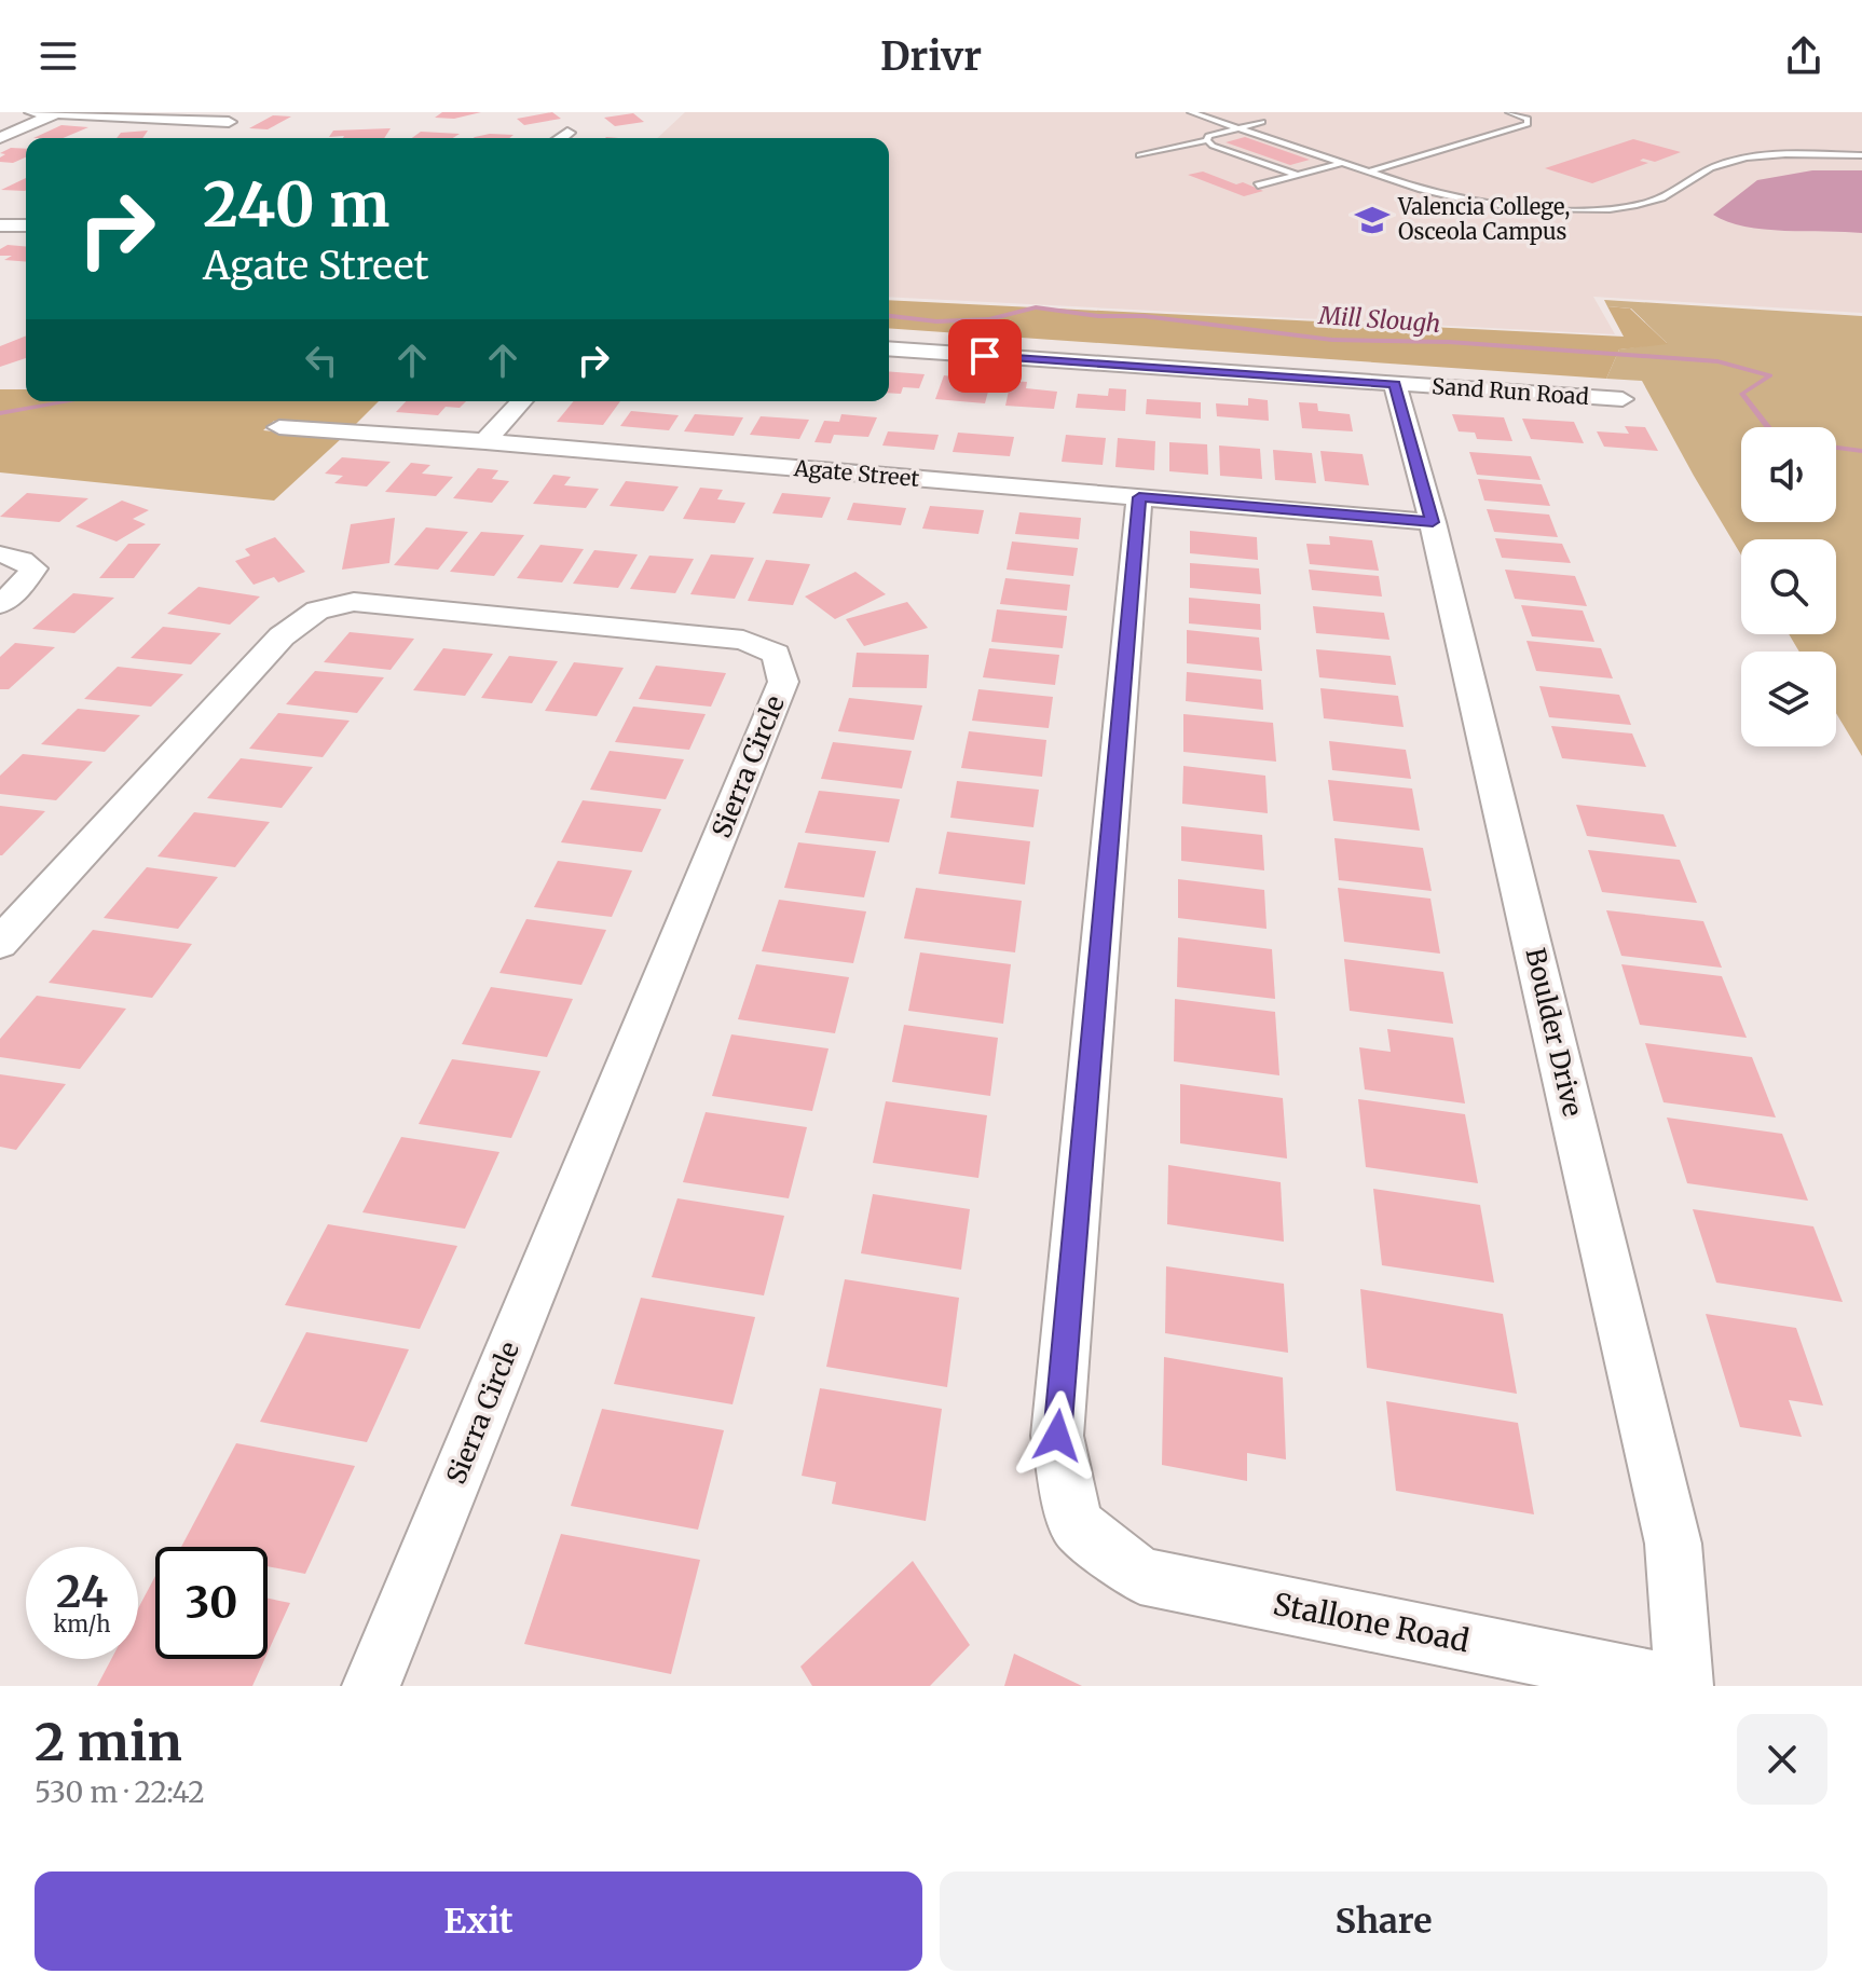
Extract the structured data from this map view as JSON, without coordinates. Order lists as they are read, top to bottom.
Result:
{
  "streets": {
    "street": [
      "Sand Run Road",
      "Agate Street",
      "Sierra Circle",
      "Boulder Drive",
      "Stallone Road"
    ]
  },
  "crossings": [
    ["Sand Run Road", "Boulder Drive"],
    ["Agate Street", "Boulder Drive"],
    ["Agate Street", "Stallone Road"],
    ["Boulder Drive", "Stallone Road"]
  ],
  "water": ["Mill Slough"],
  "places": {
    "school or university": ["Valencia College, Osceola Campus"]
  },
  "page": {
    "header": "Drivr",
    "turn": ["240 m", "Agate Street"],
    "speed": "24 km/h",
    "limit": "30",
    "heading": ["2 min", "530 m · 22:42"],
    "buttons": ["Exit", "Share"]
  }
}
